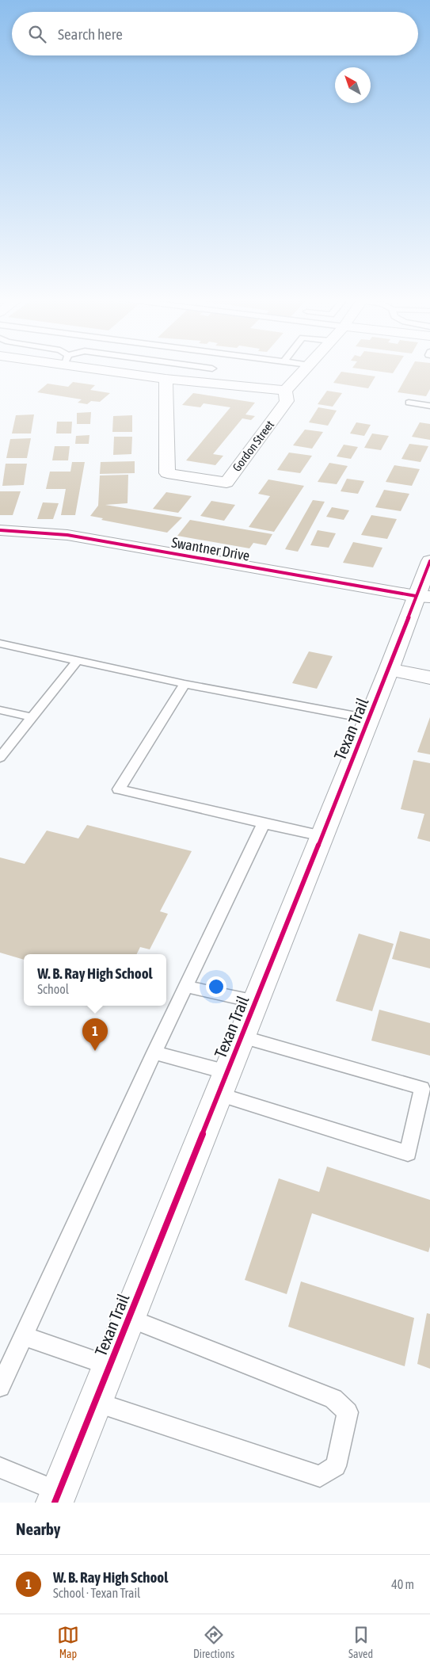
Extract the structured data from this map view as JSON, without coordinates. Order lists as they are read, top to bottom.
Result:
{
  "streets": {
    "street": ["Gordon Street", "Swantner Drive", "Texan Trail"]
  },
  "crossings": [
    ["Swantner Drive", "Texan Trail"]
  ],
  "north": "top left",
  "page": {
    "search": "Search here",
    "popup": ["W. B. Ray High School", "School"],
    "pins": "1",
    "heading": "Nearby",
    "list": [
      {
        "mark": "1",
        "name": "W. B. Ray High School",
        "note": "School · Texan Trail",
        "value": "40 m"
      }
    ],
    "nav": ["Map", "Directions", "Saved"]
  }
}
